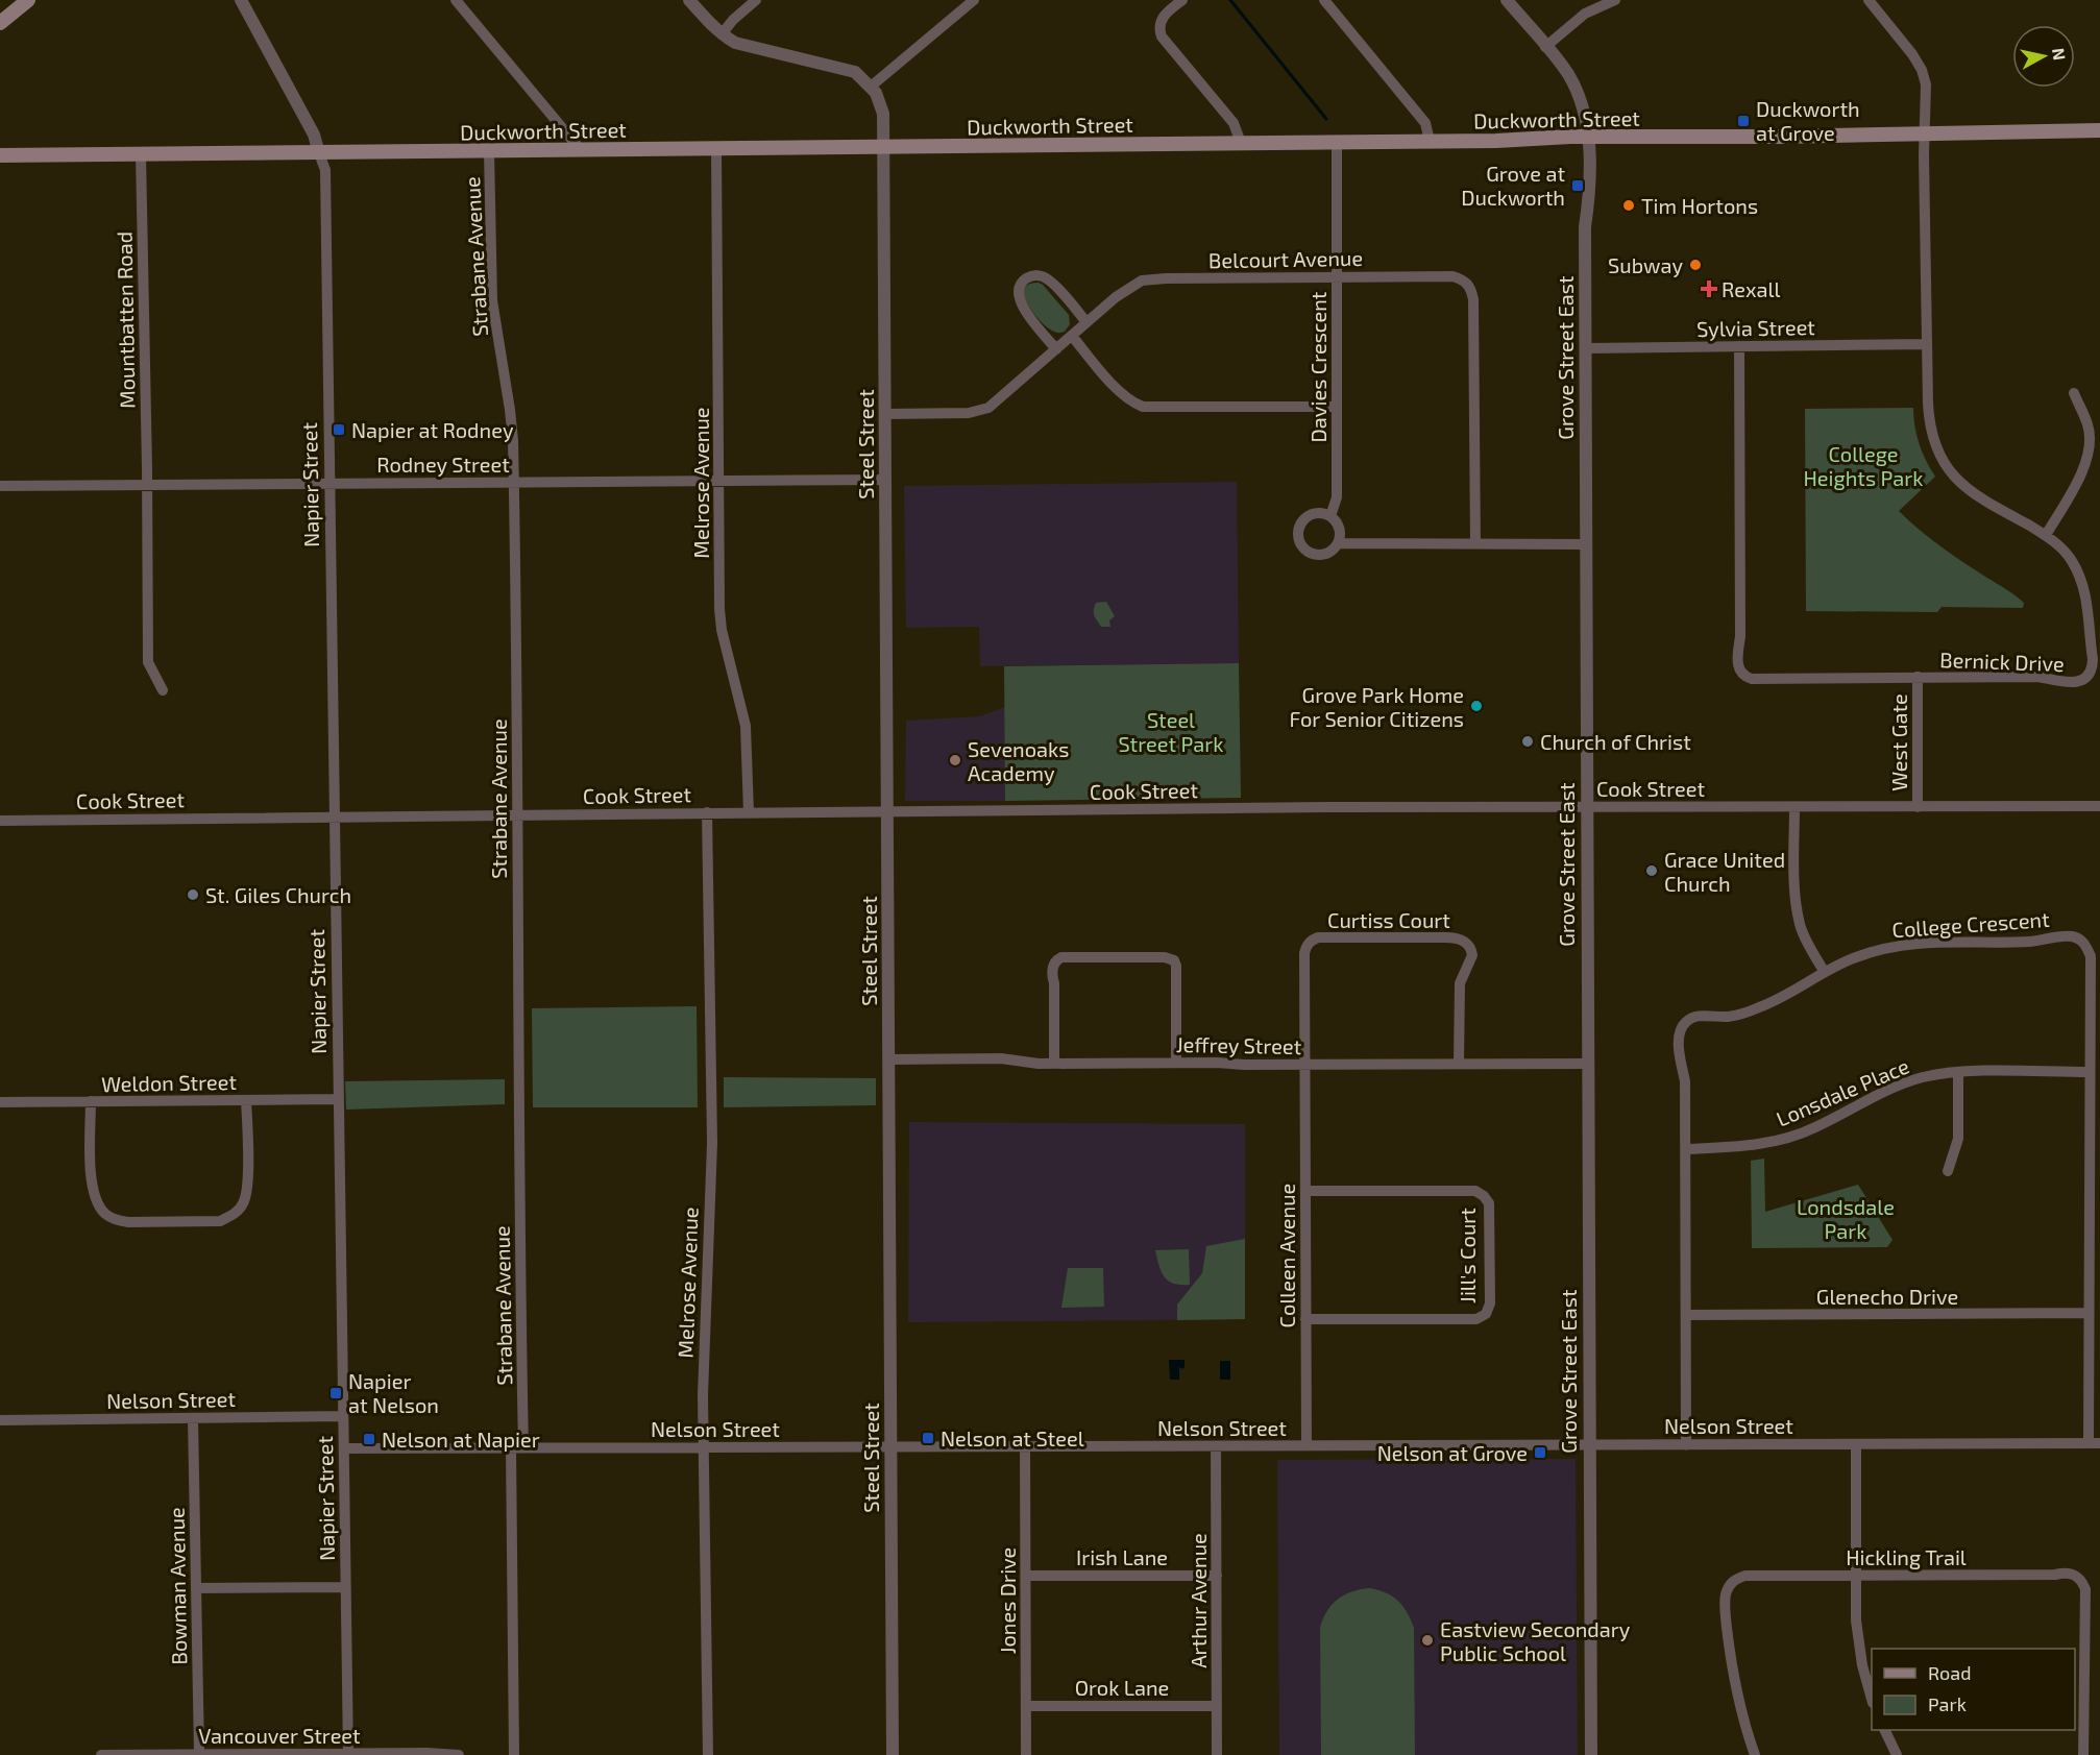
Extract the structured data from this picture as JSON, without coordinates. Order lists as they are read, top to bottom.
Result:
{
  "streets": {
    "main road": ["Duckworth Street"],
    "street": [
      "Strabane Avenue",
      "Belcourt Avenue",
      "Mountbatten Road",
      "Sylvia Street",
      "Grove Street East",
      "Davies Crescent",
      "Steel Street",
      "Rodney Street",
      "Melrose Avenue",
      "Napier Street",
      "Bernick Drive",
      "West Gate",
      "Cook Street",
      "Curtiss Court",
      "College Crescent",
      "Jeffrey Street",
      "Weldon Street",
      "Lonsdale Place",
      "Colleen Avenue",
      "Jill's Court",
      "Glenecho Drive",
      "Nelson Street",
      "Irish Lane",
      "Hickling Trail",
      "Bowman Avenue",
      "Jones Drive",
      "Arthur Avenue",
      "Orok Lane",
      "Vancouver Street"
    ]
  },
  "crossings": [
    ["Duckworth Street", "Strabane Avenue"],
    ["Duckworth Street", "Mountbatten Road"],
    ["Duckworth Street", "Grove Street East"],
    ["Duckworth Street", "Davies Crescent"],
    ["Duckworth Street", "Steel Street"],
    ["Duckworth Street", "Melrose Avenue"],
    ["Duckworth Street", "Napier Street"],
    ["Duckworth Street", "Bernick Drive"],
    ["Strabane Avenue", "Rodney Street"],
    ["Strabane Avenue", "Cook Street"],
    ["Strabane Avenue", "Nelson Street"],
    ["Belcourt Avenue", "Davies Crescent"],
    ["Belcourt Avenue", "Steel Street"],
    ["Mountbatten Road", "Rodney Street"],
    ["Sylvia Street", "Grove Street East"],
    ["Sylvia Street", "Bernick Drive"],
    ["Grove Street East", "Cook Street"],
    ["Grove Street East", "Jeffrey Street"],
    ["Grove Street East", "Nelson Street"],
    ["Steel Street", "Rodney Street"],
    ["Steel Street", "Cook Street"],
    ["Steel Street", "Jeffrey Street"],
    ["Steel Street", "Nelson Street"],
    ["Rodney Street", "Melrose Avenue"],
    ["Rodney Street", "Napier Street"],
    ["Melrose Avenue", "Cook Street"],
    ["Melrose Avenue", "Nelson Street"],
    ["Napier Street", "Cook Street"],
    ["Napier Street", "Weldon Street"],
    ["Napier Street", "Nelson Street"],
    ["Napier Street", "Vancouver Street"],
    ["Bernick Drive", "West Gate"],
    ["West Gate", "Cook Street"],
    ["Curtiss Court", "Jeffrey Street"],
    ["Curtiss Court", "Colleen Avenue"],
    ["College Crescent", "Lonsdale Place"],
    ["College Crescent", "Glenecho Drive"],
    ["College Crescent", "Nelson Street"],
    ["Jeffrey Street", "Colleen Avenue"],
    ["Colleen Avenue", "Jill's Court"],
    ["Colleen Avenue", "Nelson Street"],
    ["Nelson Street", "Bowman Avenue"],
    ["Nelson Street", "Jones Drive"],
    ["Nelson Street", "Arthur Avenue"],
    ["Irish Lane", "Jones Drive"],
    ["Irish Lane", "Arthur Avenue"],
    ["Bowman Avenue", "Vancouver Street"],
    ["Jones Drive", "Orok Lane"],
    ["Arthur Avenue", "Orok Lane"]
  ],
  "parks": ["College Heights Park", "Steel Street Park", "Londsdale Park"],
  "places": {
    "transit": [
      "Duckworth at Grove",
      "Grove at Duckworth",
      "Napier at Rodney",
      "Napier at Nelson",
      "Nelson at Steel",
      "Nelson at Napier",
      "Nelson at Grove"
    ],
    "other": [
      "Tim Hortons",
      "Subway",
      "Grove Park Home For Senior Citizens",
      "Church of Christ",
      "Sevenoaks Academy",
      "Grace United Church",
      "St. Giles Church",
      "Eastview Secondary Public School"
    ],
    "health": ["Rexall"]
  },
  "legend": ["Road", "Park"],
  "north": "right"
}
